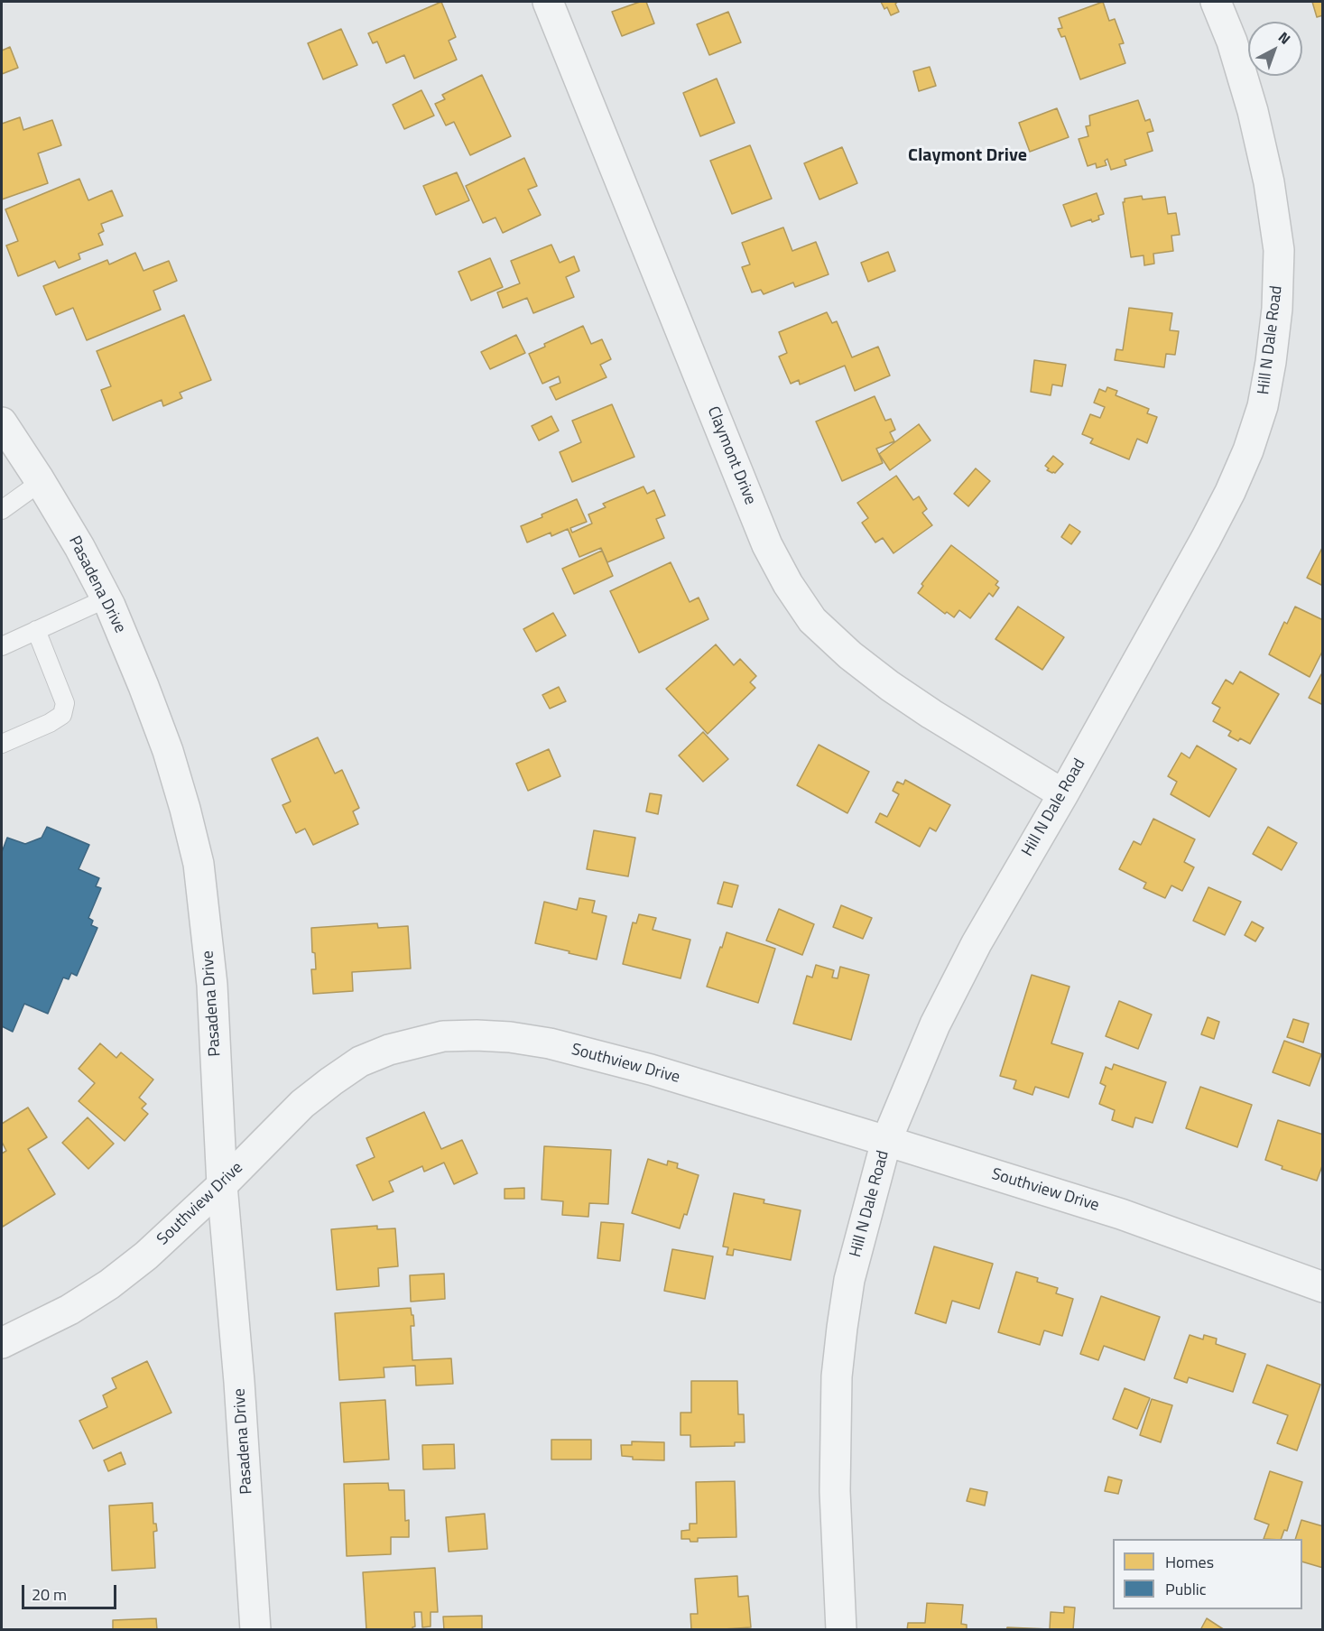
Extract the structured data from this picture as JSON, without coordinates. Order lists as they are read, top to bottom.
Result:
{
  "streets": {
    "street": [
      "Hill N Dale Road",
      "Claymont Drive",
      "Pasadena Drive",
      "Southview Drive"
    ]
  },
  "crossings": [
    ["Hill N Dale Road", "Claymont Drive"],
    ["Hill N Dale Road", "Southview Drive"],
    ["Pasadena Drive", "Southview Drive"]
  ],
  "districts": ["Claymont Drive"],
  "legend": ["Homes", "Public"],
  "scale_bar": "20 m",
  "north": "top right"
}
